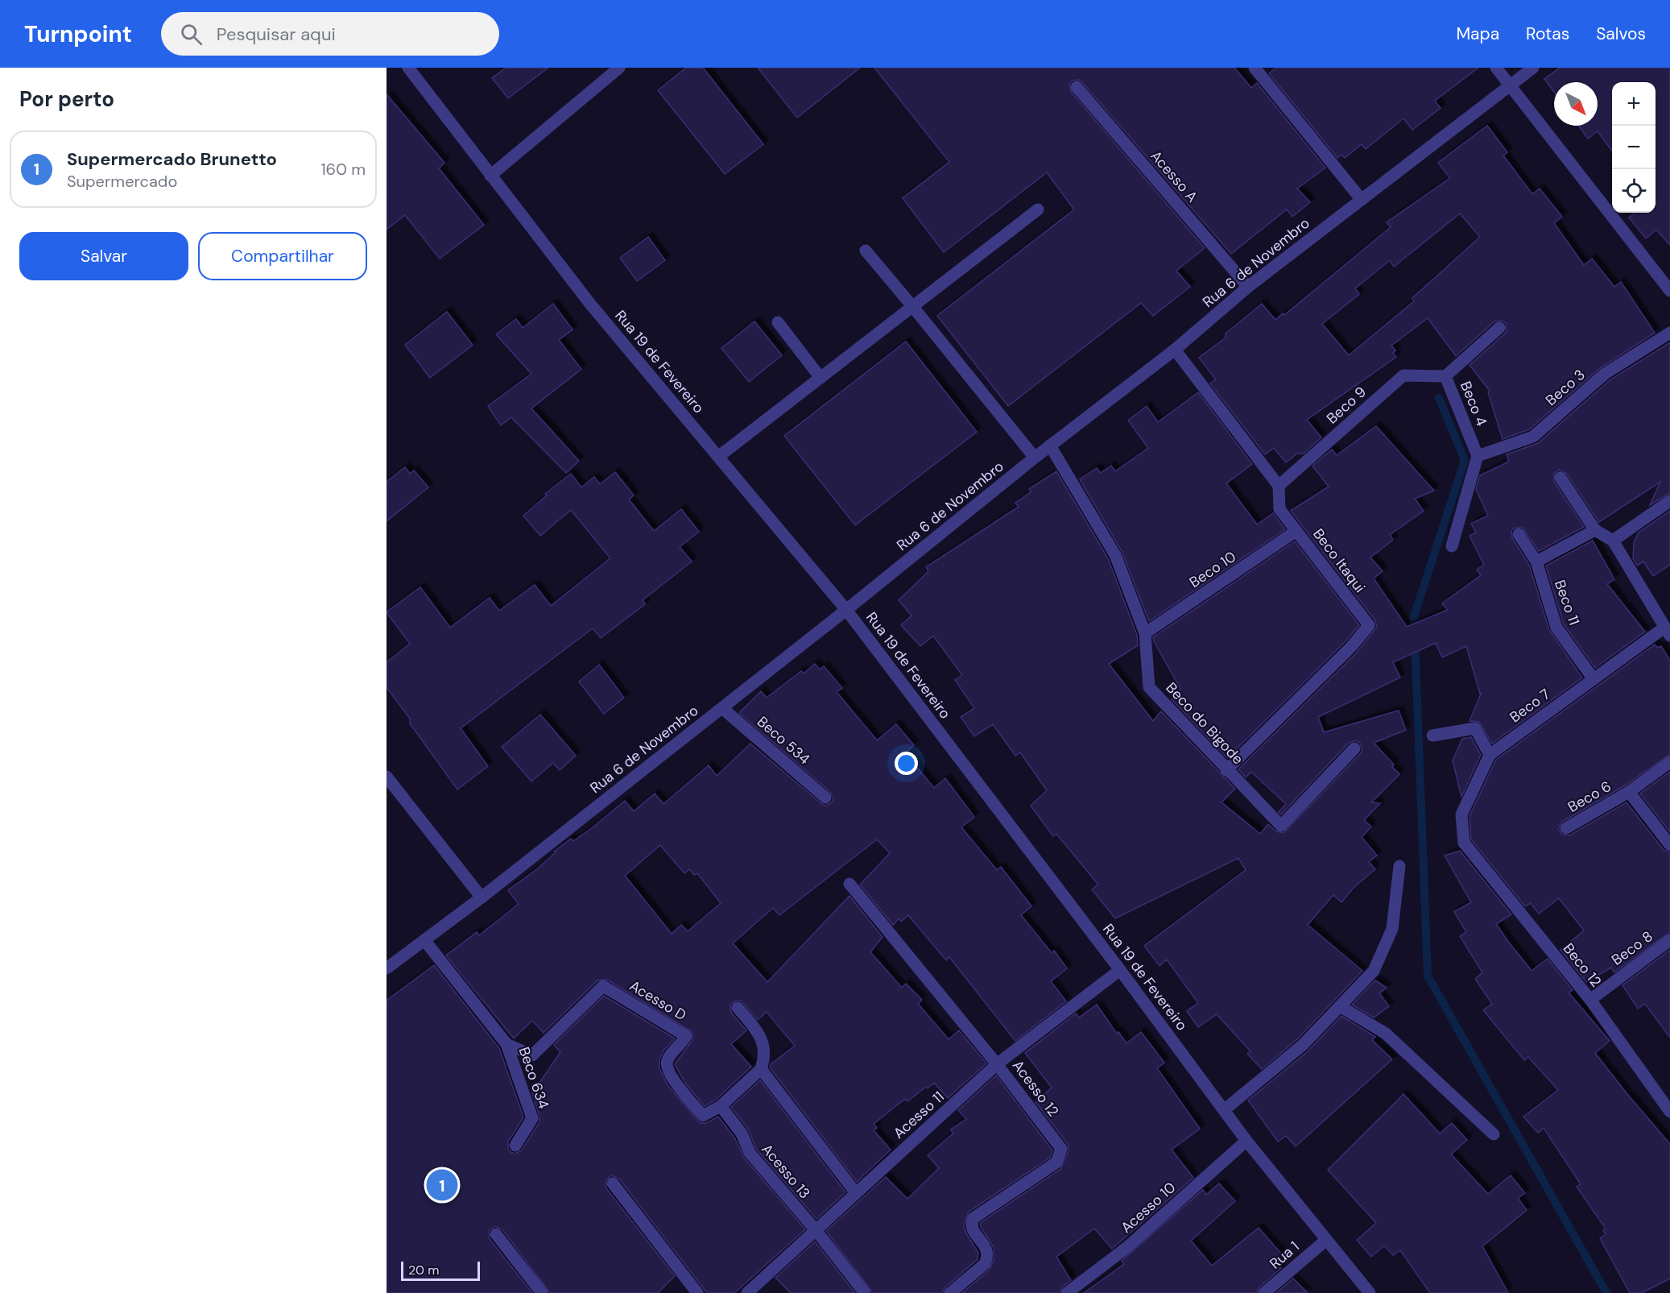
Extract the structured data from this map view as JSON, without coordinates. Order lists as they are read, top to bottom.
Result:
{
  "streets": {
    "street": [
      "Acesso A",
      "Rua 6 de Novembro",
      "Rua 19 de Fevereiro",
      "Beco 3",
      "Beco 4",
      "Beco 9",
      "Beco Itaqui",
      "Beco 10",
      "Beco 11",
      "Beco 7",
      "Beco do Bigode",
      "Beco 534",
      "Beco 6",
      "Beco 8",
      "Beco 12",
      "Acesso D",
      "Beco 634",
      "Acesso 12",
      "Acesso 11",
      "Acesso 13",
      "Acesso 10",
      "Rua 1"
    ]
  },
  "crossings": [
    ["Acesso A", "Rua 6 de Novembro"],
    ["Rua 6 de Novembro", "Rua 19 de Fevereiro"],
    ["Rua 6 de Novembro", "Beco do Bigode"],
    ["Rua 6 de Novembro", "Beco 534"],
    ["Rua 6 de Novembro", "Acesso D"],
    ["Rua 19 de Fevereiro", "Acesso 11"],
    ["Rua 19 de Fevereiro", "Acesso 10"],
    ["Rua 19 de Fevereiro", "Rua 1"],
    ["Beco 3", "Beco 4"],
    ["Beco 4", "Beco 9"],
    ["Beco 9", "Beco Itaqui"],
    ["Beco Itaqui", "Beco 10"],
    ["Beco Itaqui", "Beco do Bigode"],
    ["Beco 10", "Beco do Bigode"],
    ["Beco 11", "Beco 7"],
    ["Beco 7", "Beco 12"],
    ["Beco 8", "Beco 12"],
    ["Acesso D", "Beco 634"],
    ["Acesso D", "Acesso 13"],
    ["Acesso 12", "Acesso 11"],
    ["Acesso 11", "Acesso 13"]
  ],
  "scale_bar": "20 m",
  "north": "bottom right",
  "page": {
    "header": "Turnpoint",
    "search": "Pesquisar aqui",
    "nav": ["Mapa", "Rotas", "Salvos"],
    "heading": "Por perto",
    "map_buttons": ["+", "−"],
    "list": [
      {
        "mark": "1",
        "name": "Supermercado Brunetto",
        "note": "Supermercado",
        "value": "160 m"
      }
    ],
    "buttons": ["Salvar", "Compartilhar"],
    "pins": "1",
    "scale": "20 m"
  }
}
